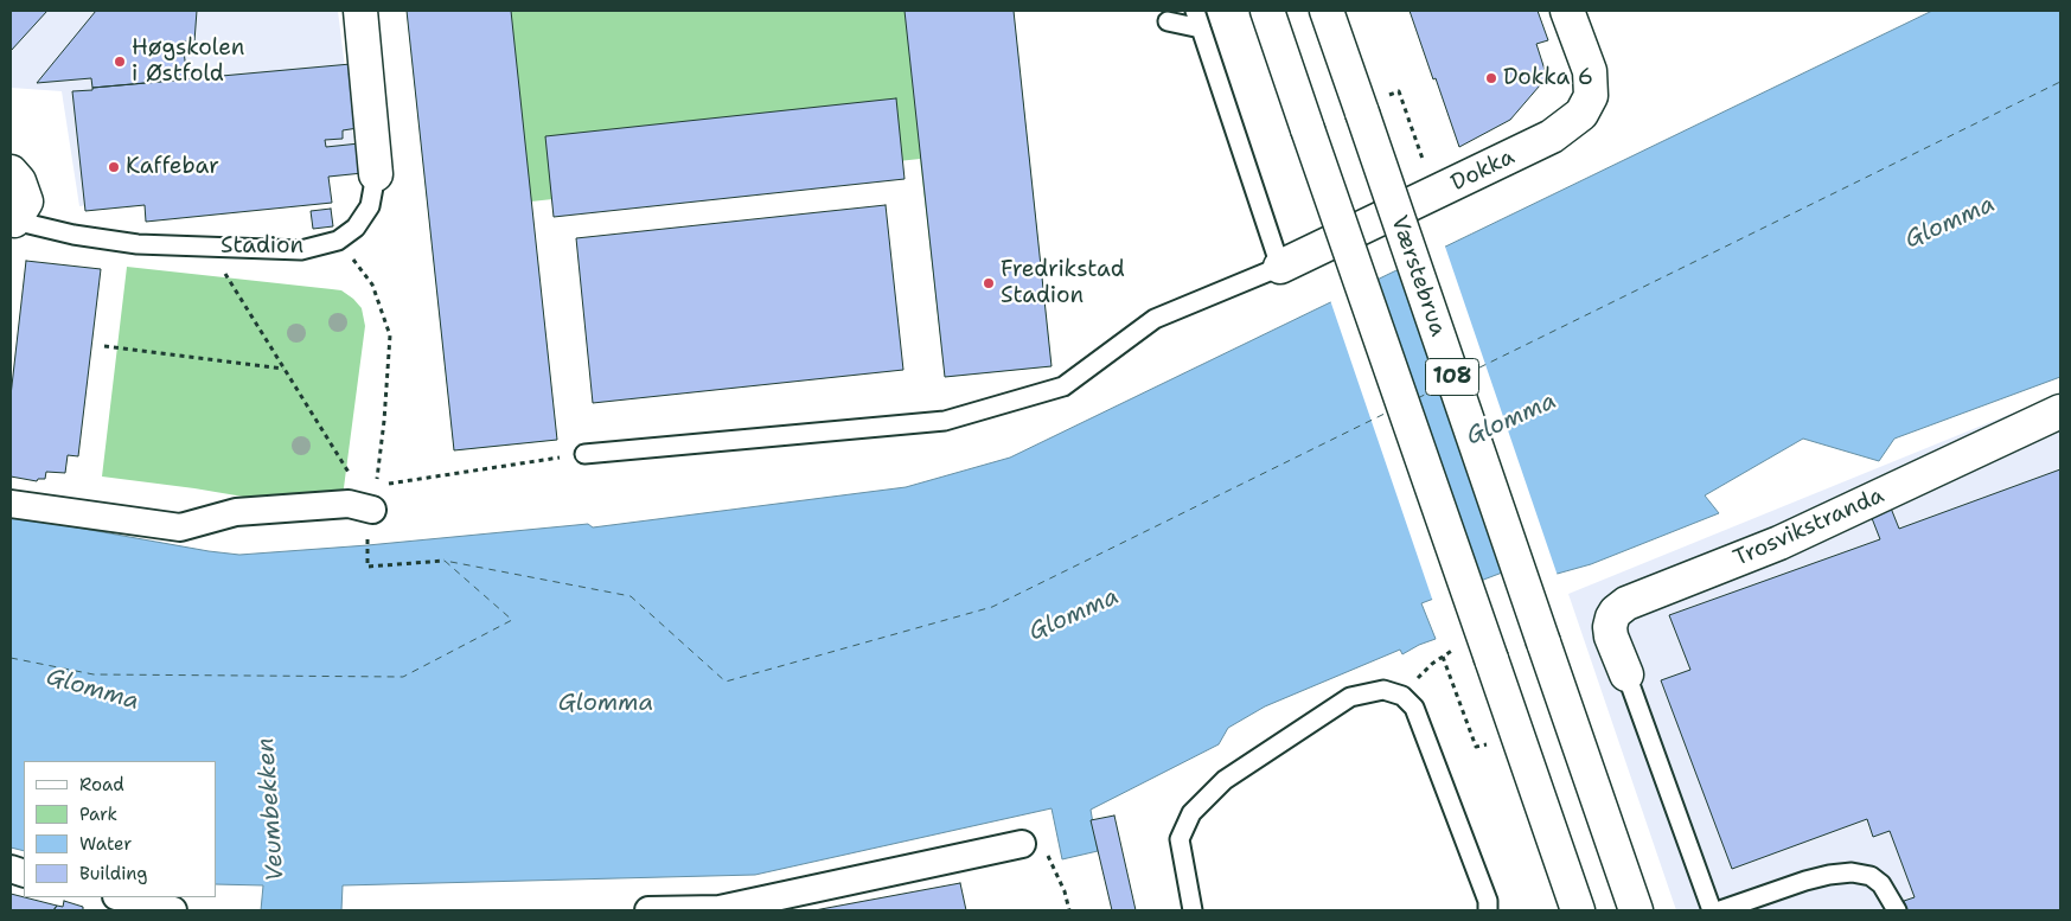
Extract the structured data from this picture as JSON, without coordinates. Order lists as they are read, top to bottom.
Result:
{
  "streets": {
    "main road": [
      "Dokka",
      "Stadion",
      "Værstebrua",
      "108",
      "Trosvikstranda"
    ]
  },
  "water": ["Glomma", "Veumbekken"],
  "places": [
    "Høgskolen i Østfold",
    "Dokka 6",
    "Kaffebar",
    "Fredrikstad Stadion"
  ],
  "legend": [
    "Road",
    "Park",
    "Water",
    "Building"
  ]
}
